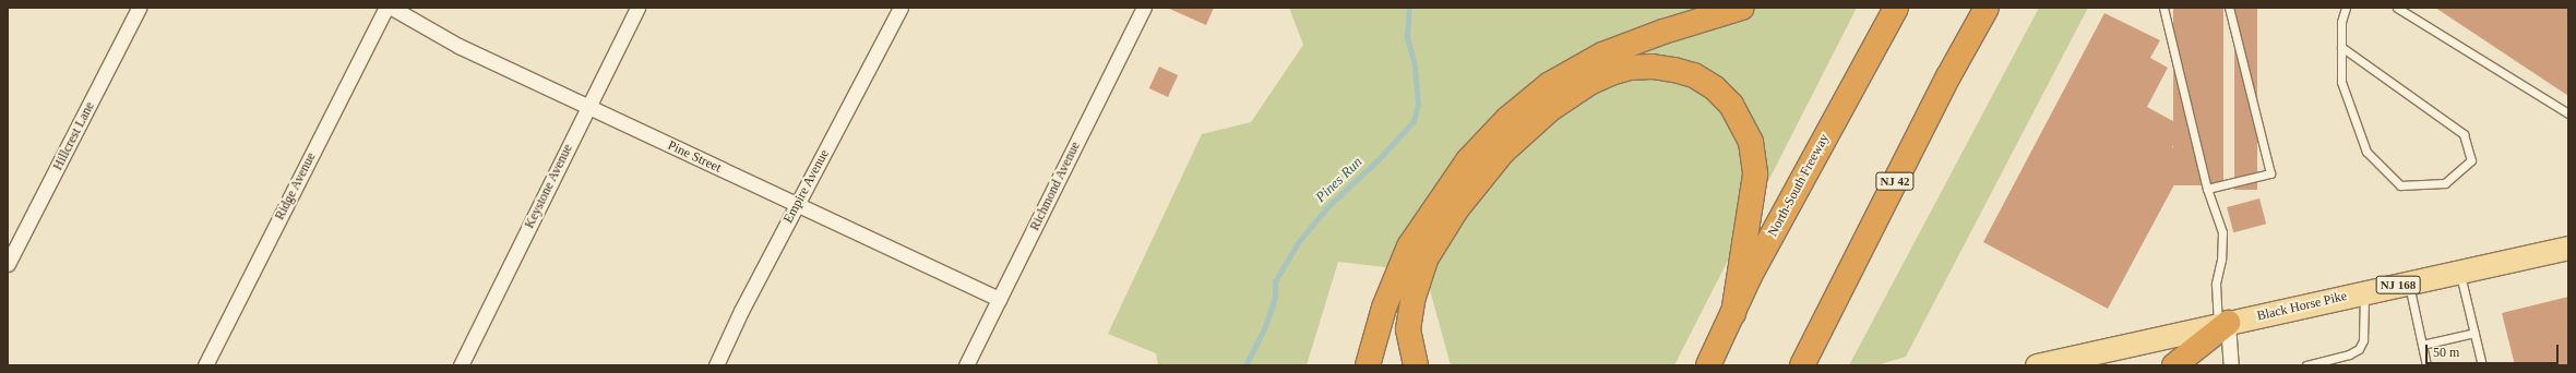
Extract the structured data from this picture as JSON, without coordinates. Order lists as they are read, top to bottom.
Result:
{
  "streets": {
    "highway": ["NJ 42", "North-South Freeway"],
    "main road": ["NJ 168", "Black Horse Pike"],
    "street": [
      "Hillcrest Lane",
      "Pine Street",
      "Ridge Avenue",
      "Keystone Avenue",
      "Empire Avenue",
      "Richmond Avenue"
    ]
  },
  "crossings": [
    ["Pine Street", "Keystone Avenue"],
    ["Pine Street", "Empire Avenue"],
    ["Pine Street", "Richmond Avenue"]
  ],
  "water": ["Pines Run"],
  "scale_bar": "50 m"
}
